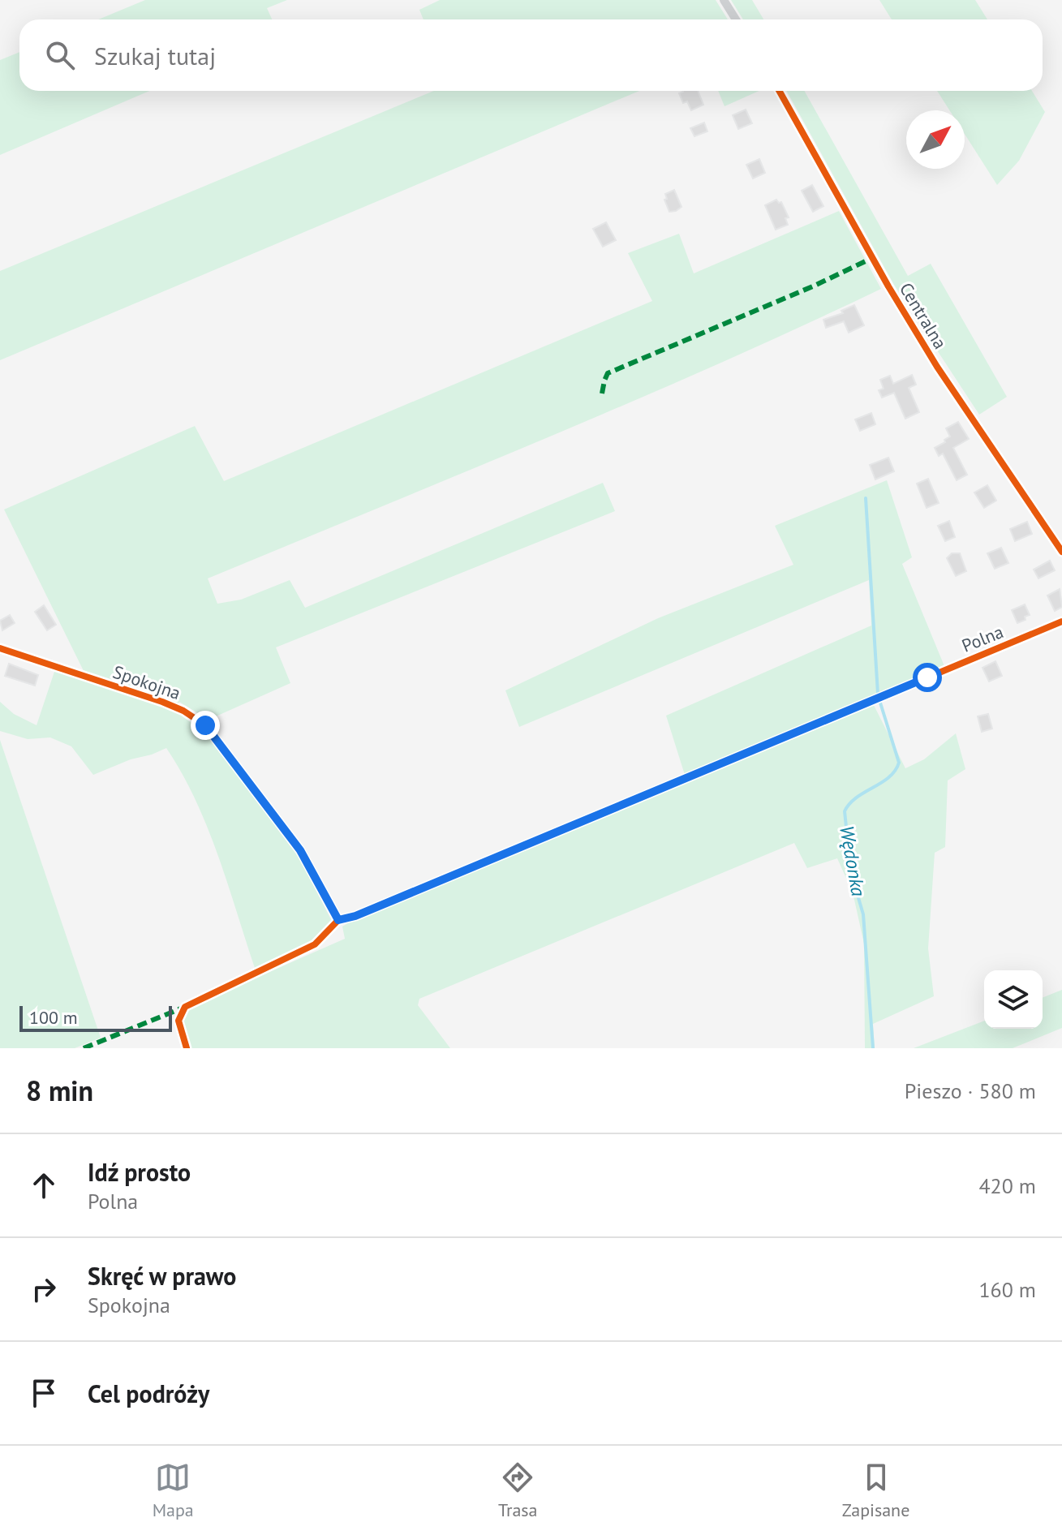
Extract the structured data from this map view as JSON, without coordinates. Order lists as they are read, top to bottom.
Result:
{
  "streets": {
    "street": ["Centralna", "Polna", "Spokojna"]
  },
  "crossings": [
    ["Polna", "Spokojna"]
  ],
  "water": ["Wędonka"],
  "scale_bar": "100 m",
  "north": "top right",
  "page": {
    "search": "Szukaj tutaj",
    "scale": "100 m",
    "heading": ["8 min", "Pieszo · 580 m"],
    "list": [
      ["Idź prosto", "Polna", "420 m"],
      ["Skręć w prawo", "Spokojna", "160 m"],
      "Cel podróży"
    ],
    "nav": ["Mapa", "Trasa", "Zapisane"]
  }
}
